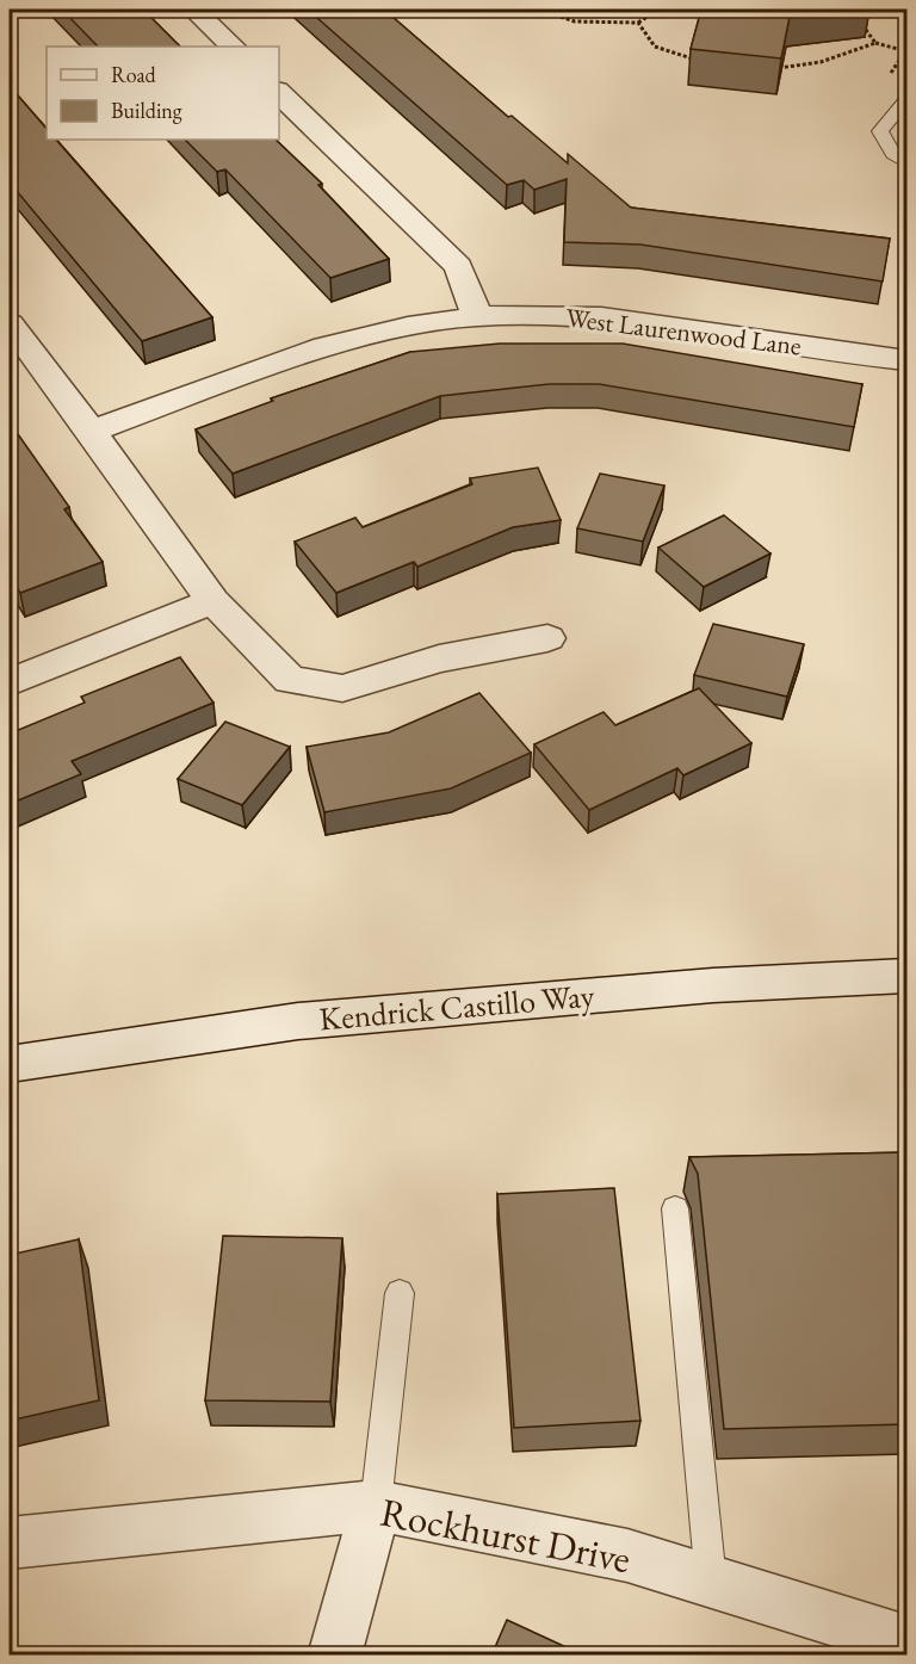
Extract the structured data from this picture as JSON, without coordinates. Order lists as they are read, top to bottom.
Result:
{
  "streets": {
    "street": ["West Laurenwood Lane", "Kendrick Castillo Way", "Rockhurst Drive"]
  },
  "legend": ["Road", "Building"]
}
